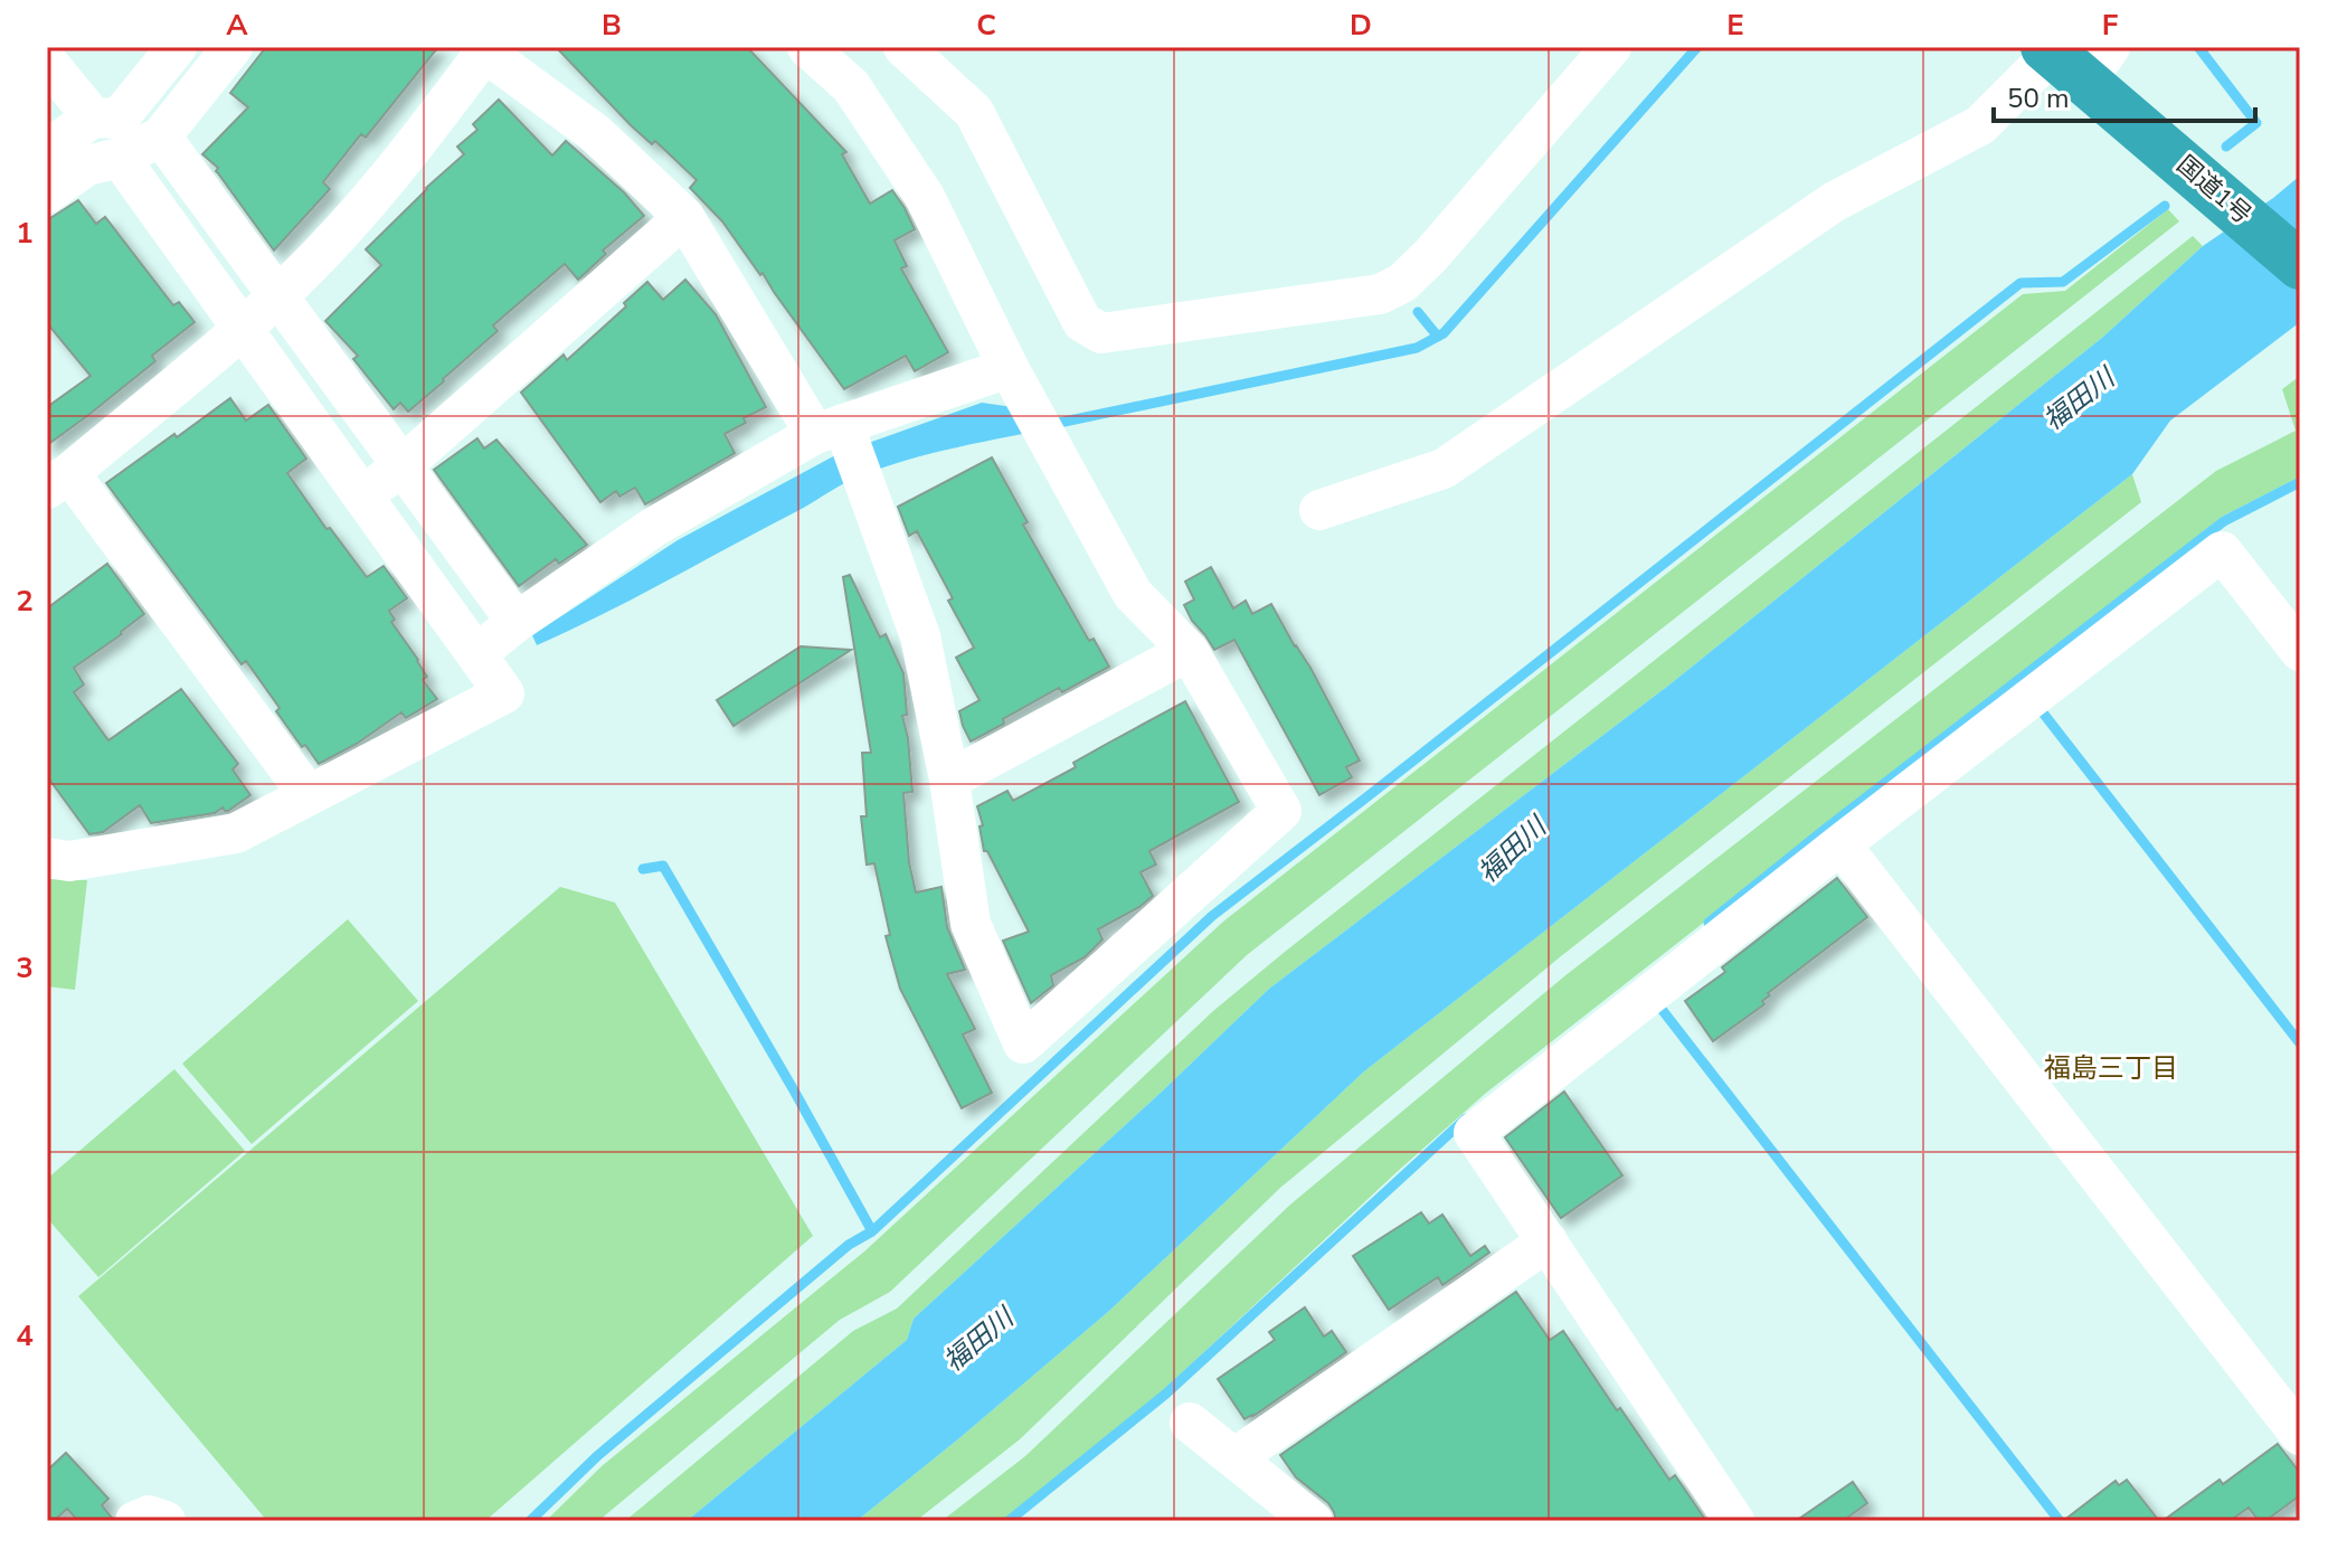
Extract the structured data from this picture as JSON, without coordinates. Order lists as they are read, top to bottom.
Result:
{
  "streets": {
    "highway": ["国道1号"]
  },
  "districts": ["福島三丁目"],
  "water": ["福田川"],
  "scale_bar": "50 m",
  "grid": {
    "columns": [
      "A",
      "B",
      "C",
      "D",
      "E",
      "F"
    ],
    "rows": [
      "1",
      "2",
      "3",
      "4"
    ]
  }
}
